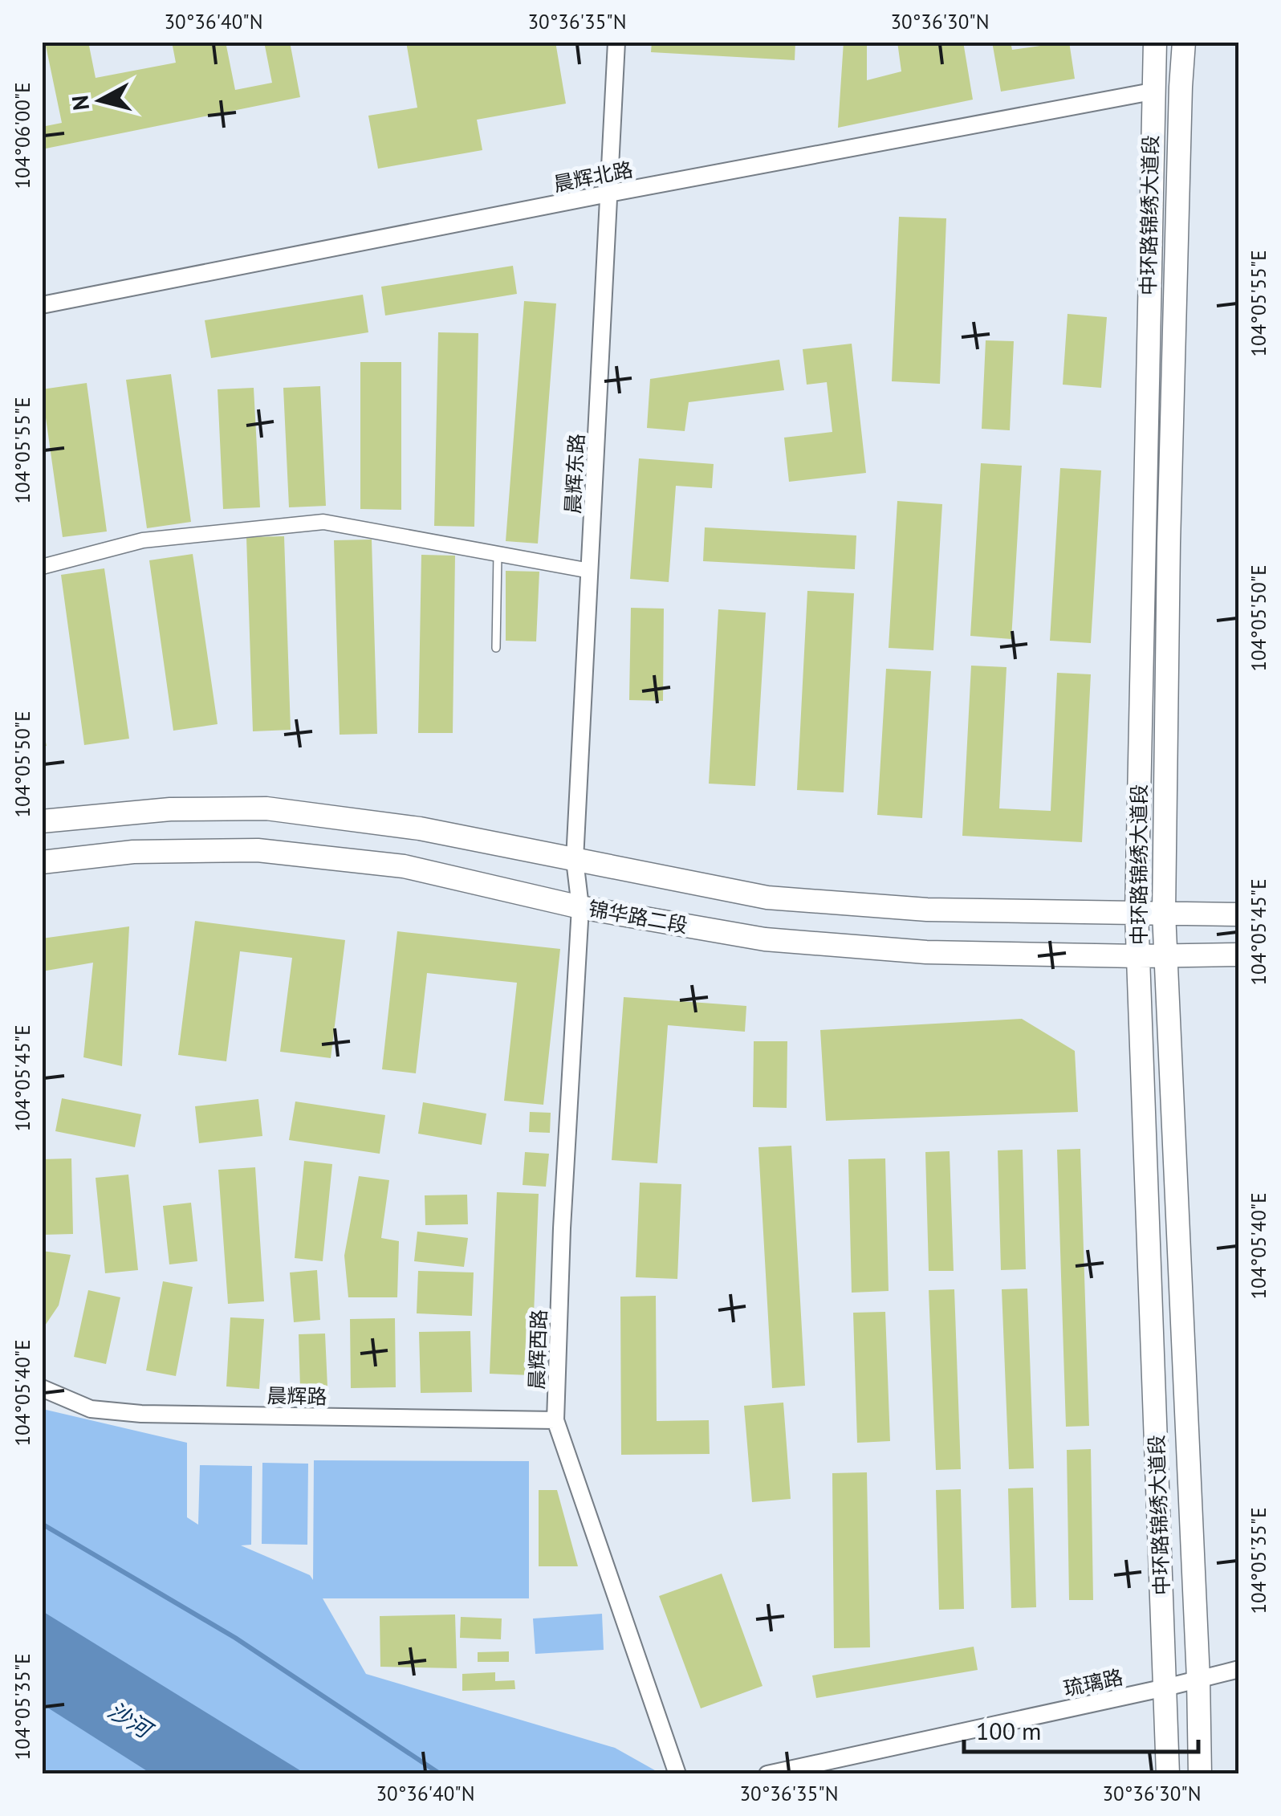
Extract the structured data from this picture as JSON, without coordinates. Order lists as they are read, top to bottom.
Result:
{
  "streets": {
    "main road": ["中环路锦绣大道段", "锦华路二段"],
    "street": [
      "晨辉北路",
      "晨辉东路",
      "晨辉西路",
      "晨辉路",
      "琉璃路"
    ]
  },
  "crossings": [
    ["晨辉北路", "中环路锦绣大道段"],
    ["晨辉北路", "晨辉东路"],
    ["中环路锦绣大道段", "锦华路二段"],
    ["中环路锦绣大道段", "琉璃路"],
    ["晨辉东路", "锦华路二段"],
    ["晨辉东路", "晨辉西路"],
    ["锦华路二段", "晨辉西路"],
    ["晨辉西路", "晨辉路"]
  ],
  "water": ["沙河"],
  "scale_bar": "100 m",
  "north": "left",
  "coordinates": [
    "30°36'40\"N",
    "30°36'35\"N",
    "30°36'30\"N",
    "104°06'00\"E",
    "104°05'55\"E",
    "104°05'50\"E",
    "104°05'45\"E",
    "104°05'40\"E",
    "104°05'35\"E"
  ]
}
